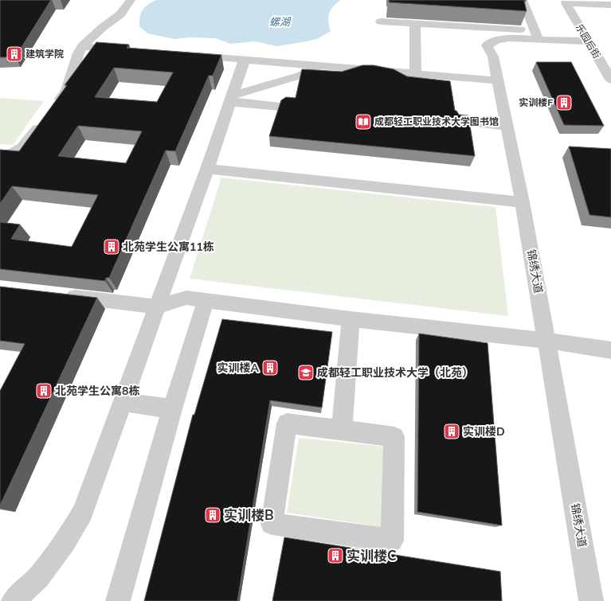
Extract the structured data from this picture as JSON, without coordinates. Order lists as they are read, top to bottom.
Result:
{
  "streets": {
    "street": ["乐园后街", "锦绣大道"]
  },
  "crossings": [
    ["乐园后街", "锦绣大道"]
  ],
  "water": ["螺湖"],
  "places": {
    "building": [
      "建筑学院",
      "实训楼F",
      "北苑学生公寓11栋",
      "实训楼A",
      "北苑学生公寓8栋",
      "实训楼D",
      "实训楼B",
      "实训楼C"
    ],
    "library": ["成都轻工职业技术大学图书馆"],
    "school or university": ["成都轻工职业技术大学（北苑）"]
  }
}
